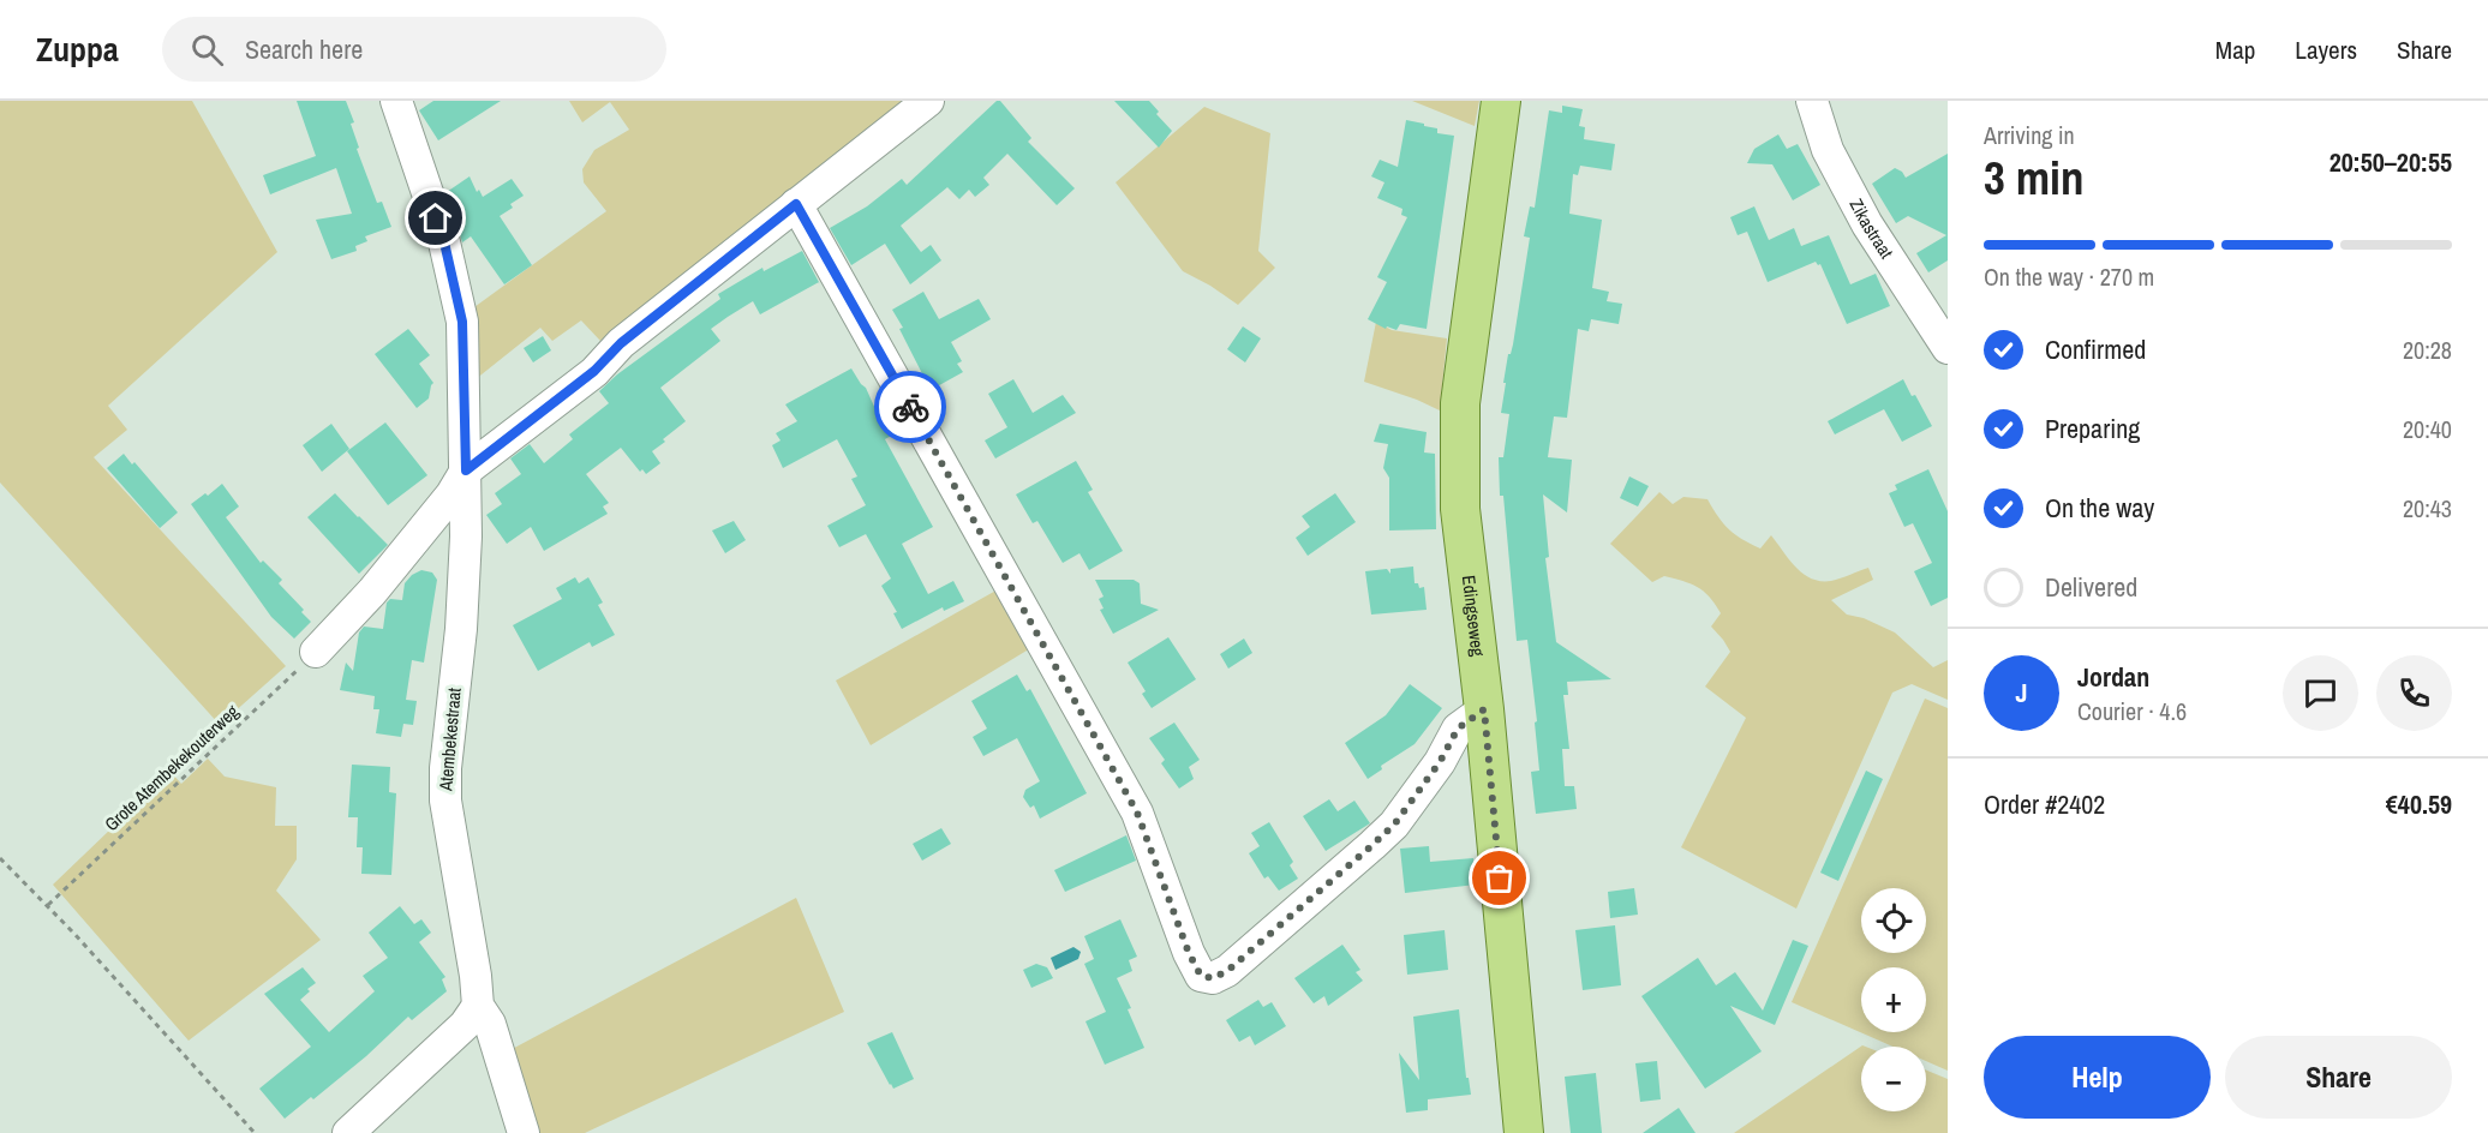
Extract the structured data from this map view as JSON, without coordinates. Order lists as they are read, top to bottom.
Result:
{
  "streets": {
    "main road": ["Edingseweg"],
    "street": ["Zikastraat", "Atembekestraat"],
    "path": ["Grote Atembekekouterweg"]
  },
  "page": {
    "header": "Zuppa",
    "search": "Search here",
    "nav": ["Map", "Layers", "Share"],
    "heading": ["3 min", "Arriving in", "20:50–20:55"],
    "panel": [
      "Jordan",
      "Courier · 4.6",
      "Order #2402",
      "€40.59"
    ],
    "bar": "On the way · 270 m",
    "list": [
      ["Confirmed", "20:28"],
      ["Preparing", "20:40"],
      ["On the way", "20:43"],
      "Delivered"
    ],
    "round": "J",
    "map_buttons": ["+", "−"],
    "buttons": ["Help", "Share"]
  }
}
